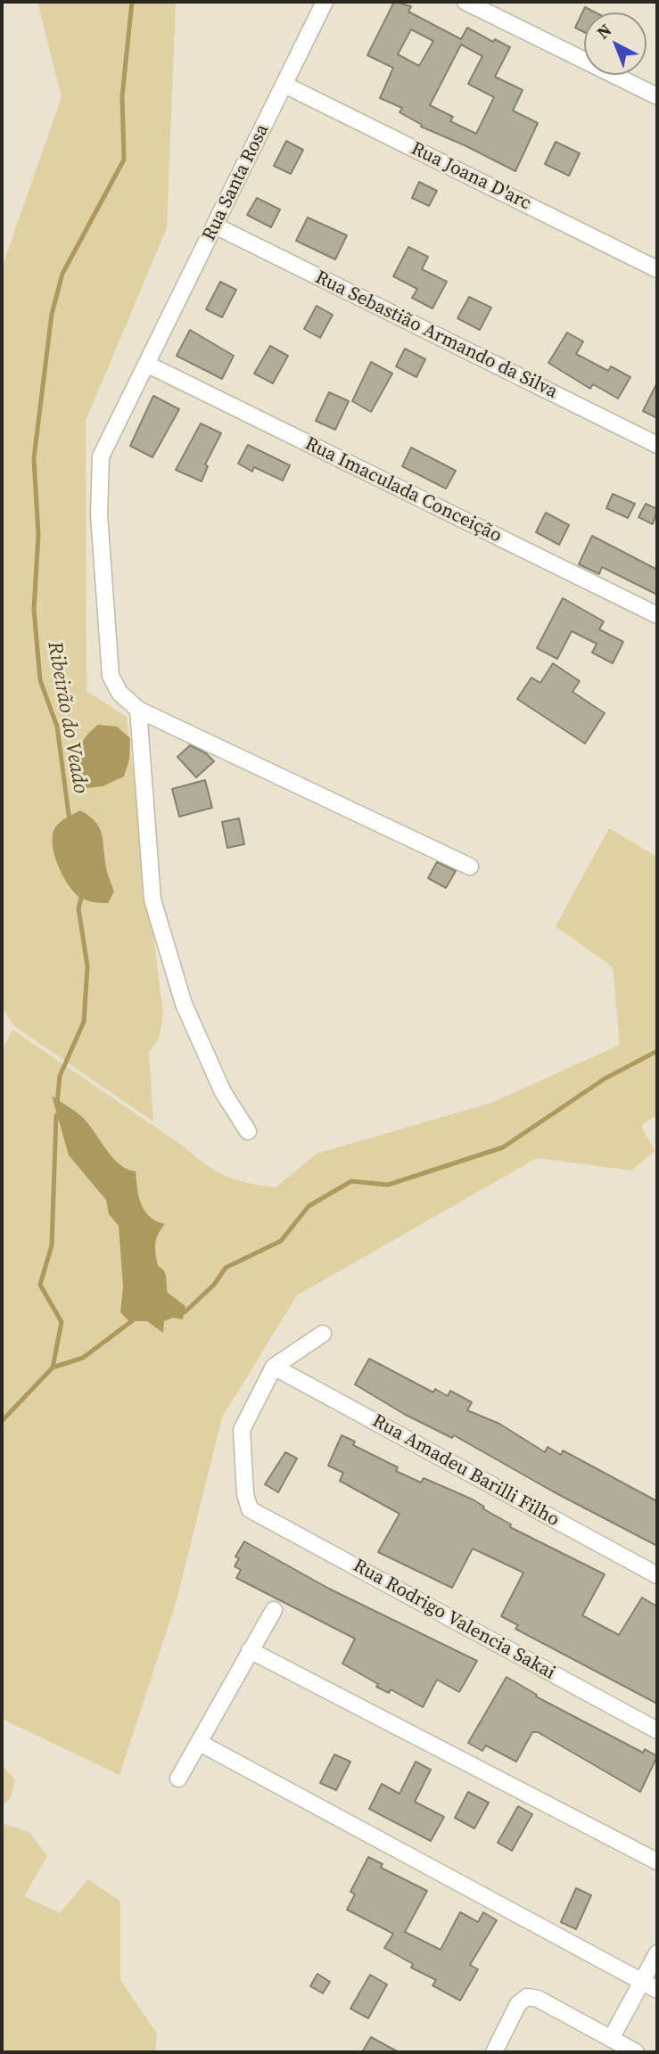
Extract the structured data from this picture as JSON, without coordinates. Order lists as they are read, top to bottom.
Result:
{
  "streets": {
    "street": [
      "Rua Joana D'arc",
      "Rua Santa Rosa",
      "Rua Sebastião Armando da Silva",
      "Rua Imaculada Conceição",
      "Rua Amadeu Barilli Filho",
      "Rua Rodrigo Valencia Sakai"
    ]
  },
  "crossings": [
    ["Rua Joana D'arc", "Rua Santa Rosa"],
    ["Rua Santa Rosa", "Rua Sebastião Armando da Silva"],
    ["Rua Santa Rosa", "Rua Imaculada Conceição"],
    ["Rua Amadeu Barilli Filho", "Rua Rodrigo Valencia Sakai"]
  ],
  "water": ["Ribeirão do Veado"],
  "north": "top left"
}
